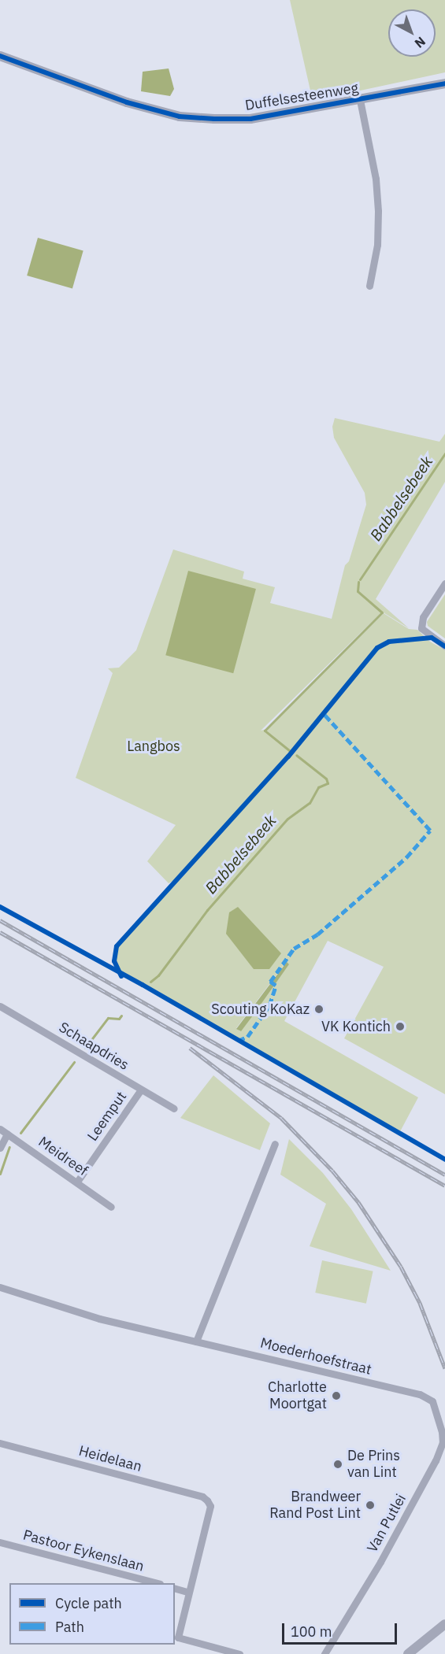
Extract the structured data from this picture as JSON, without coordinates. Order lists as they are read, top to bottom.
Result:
{
  "streets": {
    "street": [
      "Duffelsesteenweg",
      "Schaapdries",
      "Leemput",
      "Meidreef",
      "Moederhoefstraat",
      "Heidelaan",
      "Van Putlei",
      "Pastoor Eykenslaan"
    ]
  },
  "crossings": [
    ["Schaapdries", "Leemput"],
    ["Leemput", "Meidreef"],
    ["Moederhoefstraat", "Van Putlei"]
  ],
  "water": ["Babbelsebeek"],
  "parks": ["Langbos"],
  "places": [
    "Scouting KoKaz",
    "VK Kontich",
    "Charlotte Moortgat",
    "De Prins van Lint",
    "Brandweer Rand Post Lint"
  ],
  "legend": ["Cycle path", "Path"],
  "scale_bar": "100 m",
  "north": "bottom right"
}
